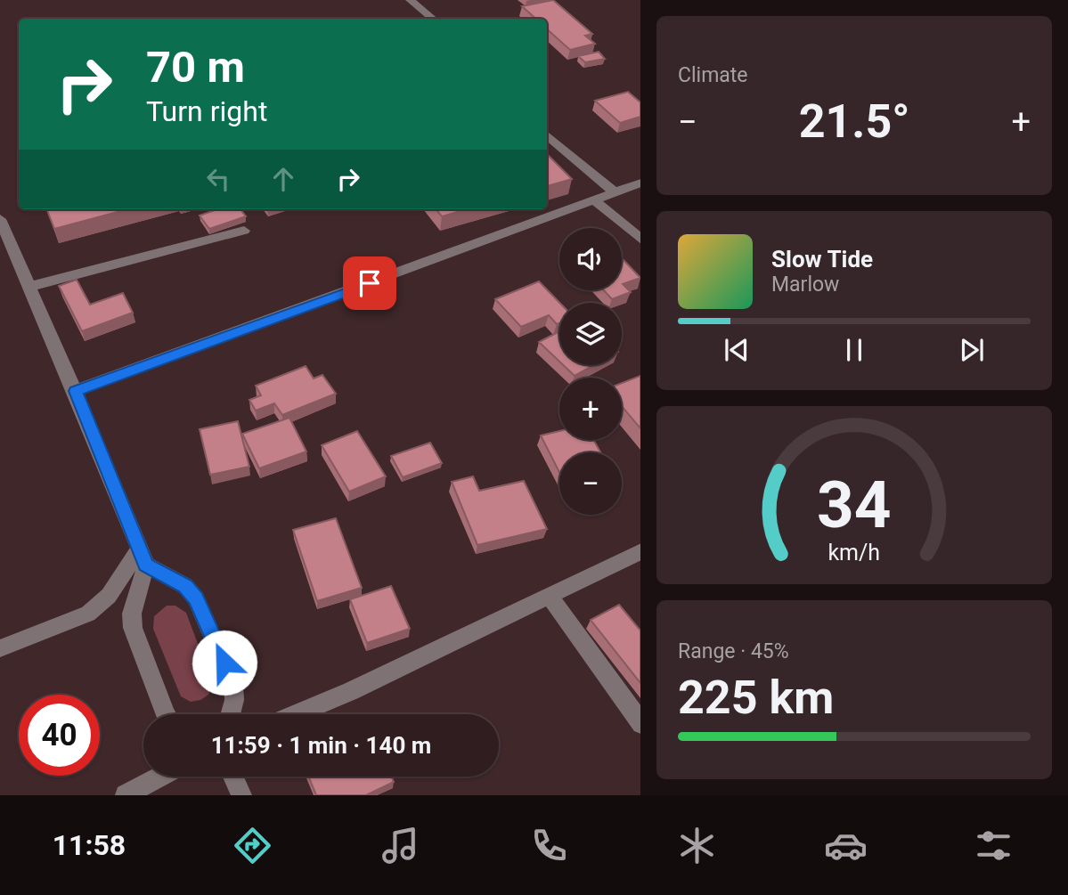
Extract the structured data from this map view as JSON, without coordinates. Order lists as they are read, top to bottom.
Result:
{
  "page": {
    "tile": [
      "Climate",
      ["Range · 45%", "225 km"]
    ],
    "turn": ["70 m", "Turn right"],
    "heat": ["−", "21.5°", "+"],
    "map_buttons": ["+", "−"],
    "song": ["Slow Tide", "Marlow"],
    "limit": "40",
    "trip": "11:59 · 1 min · 140 m",
    "tabs": "11:58",
    "gauge": ["34", "km/h"]
  }
}
